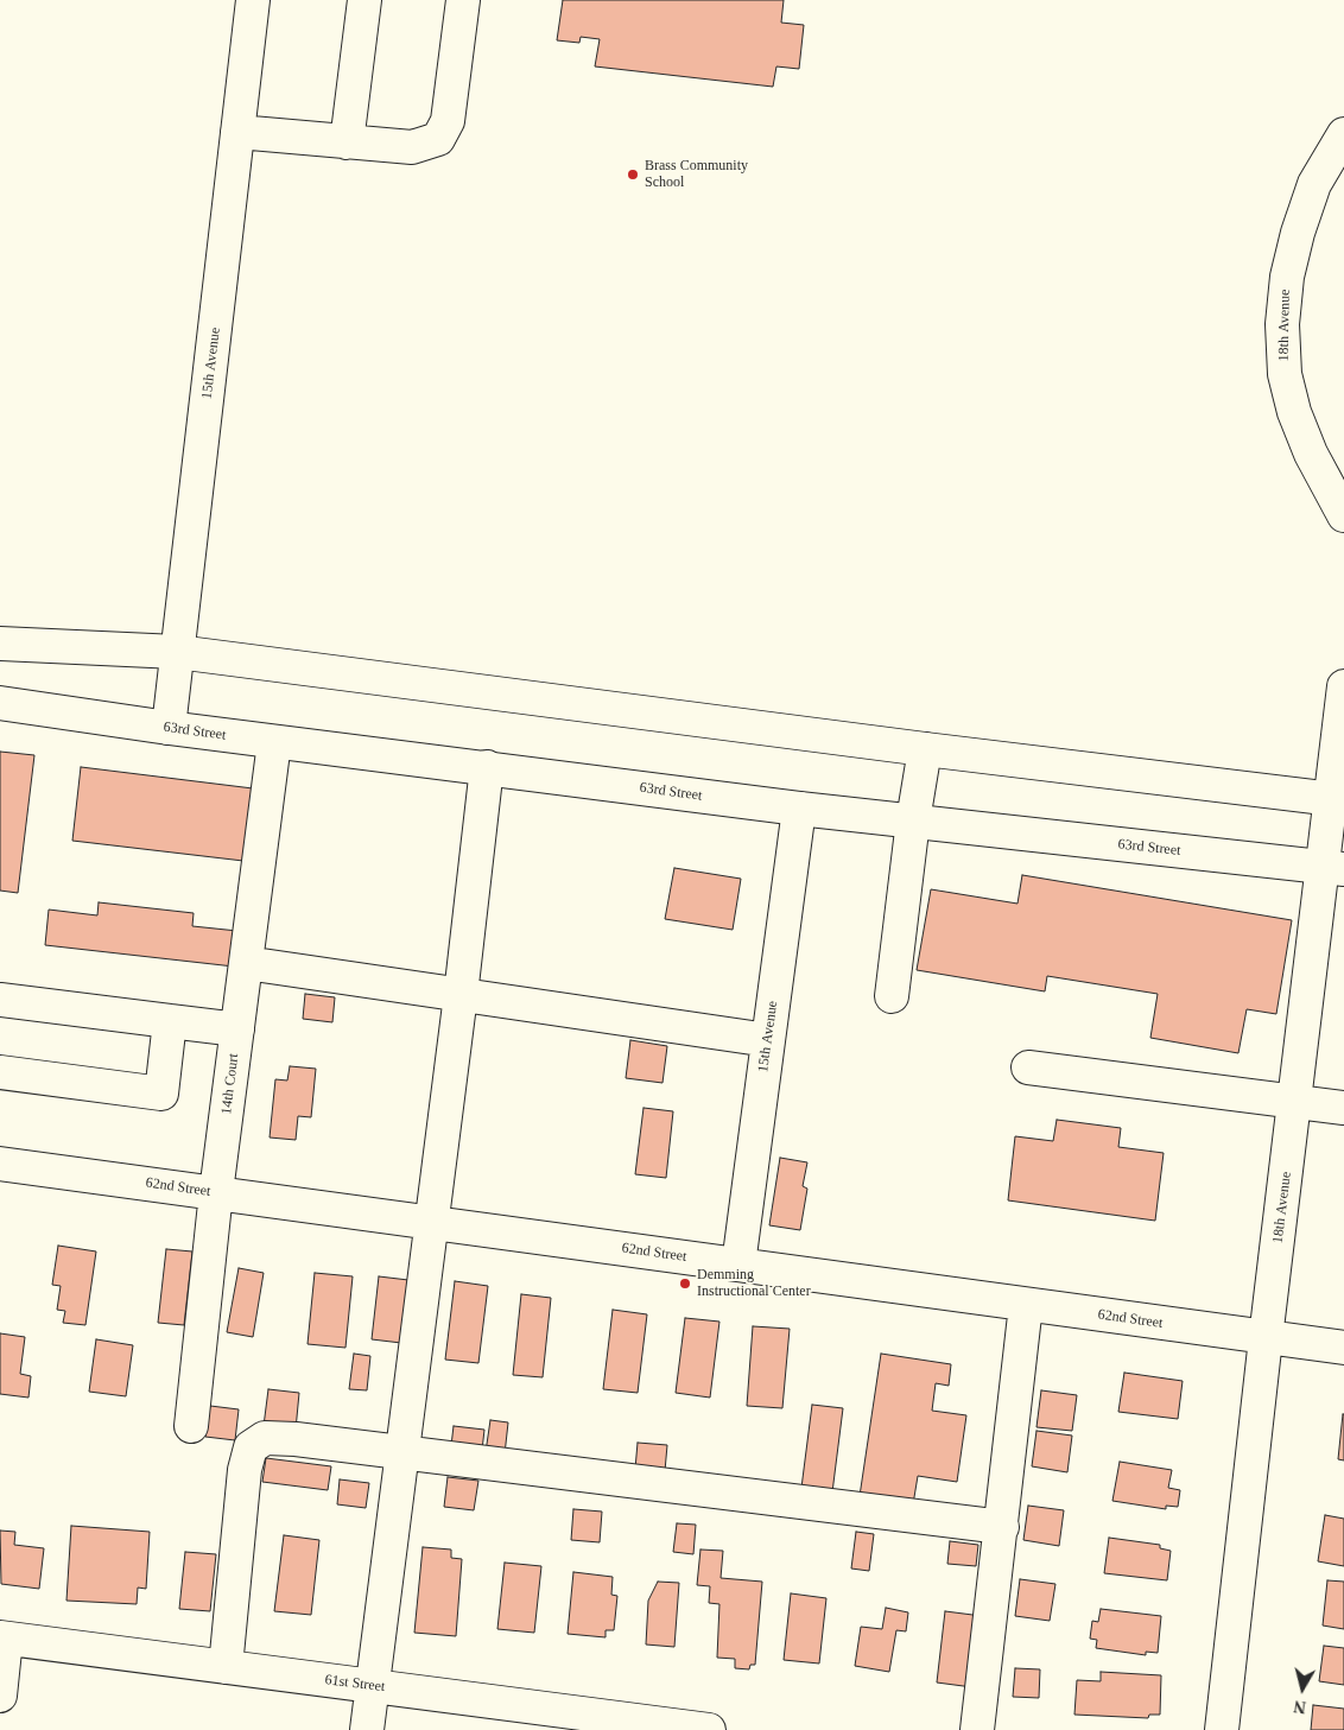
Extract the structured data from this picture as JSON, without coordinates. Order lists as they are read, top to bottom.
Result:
{
  "streets": {
    "street": [
      "18th Avenue",
      "15th Avenue",
      "63rd Street",
      "14th Court",
      "62nd Street",
      "61st Street"
    ]
  },
  "crossings": [
    ["18th Avenue", "63rd Street"],
    ["18th Avenue", "62nd Street"],
    ["15th Avenue", "63rd Street"],
    ["15th Avenue", "62nd Street"],
    ["63rd Street", "14th Court"],
    ["14th Court", "62nd Street"]
  ],
  "places": ["Brass Community School", "Demming Instructional Center"],
  "north": "bottom"
}
